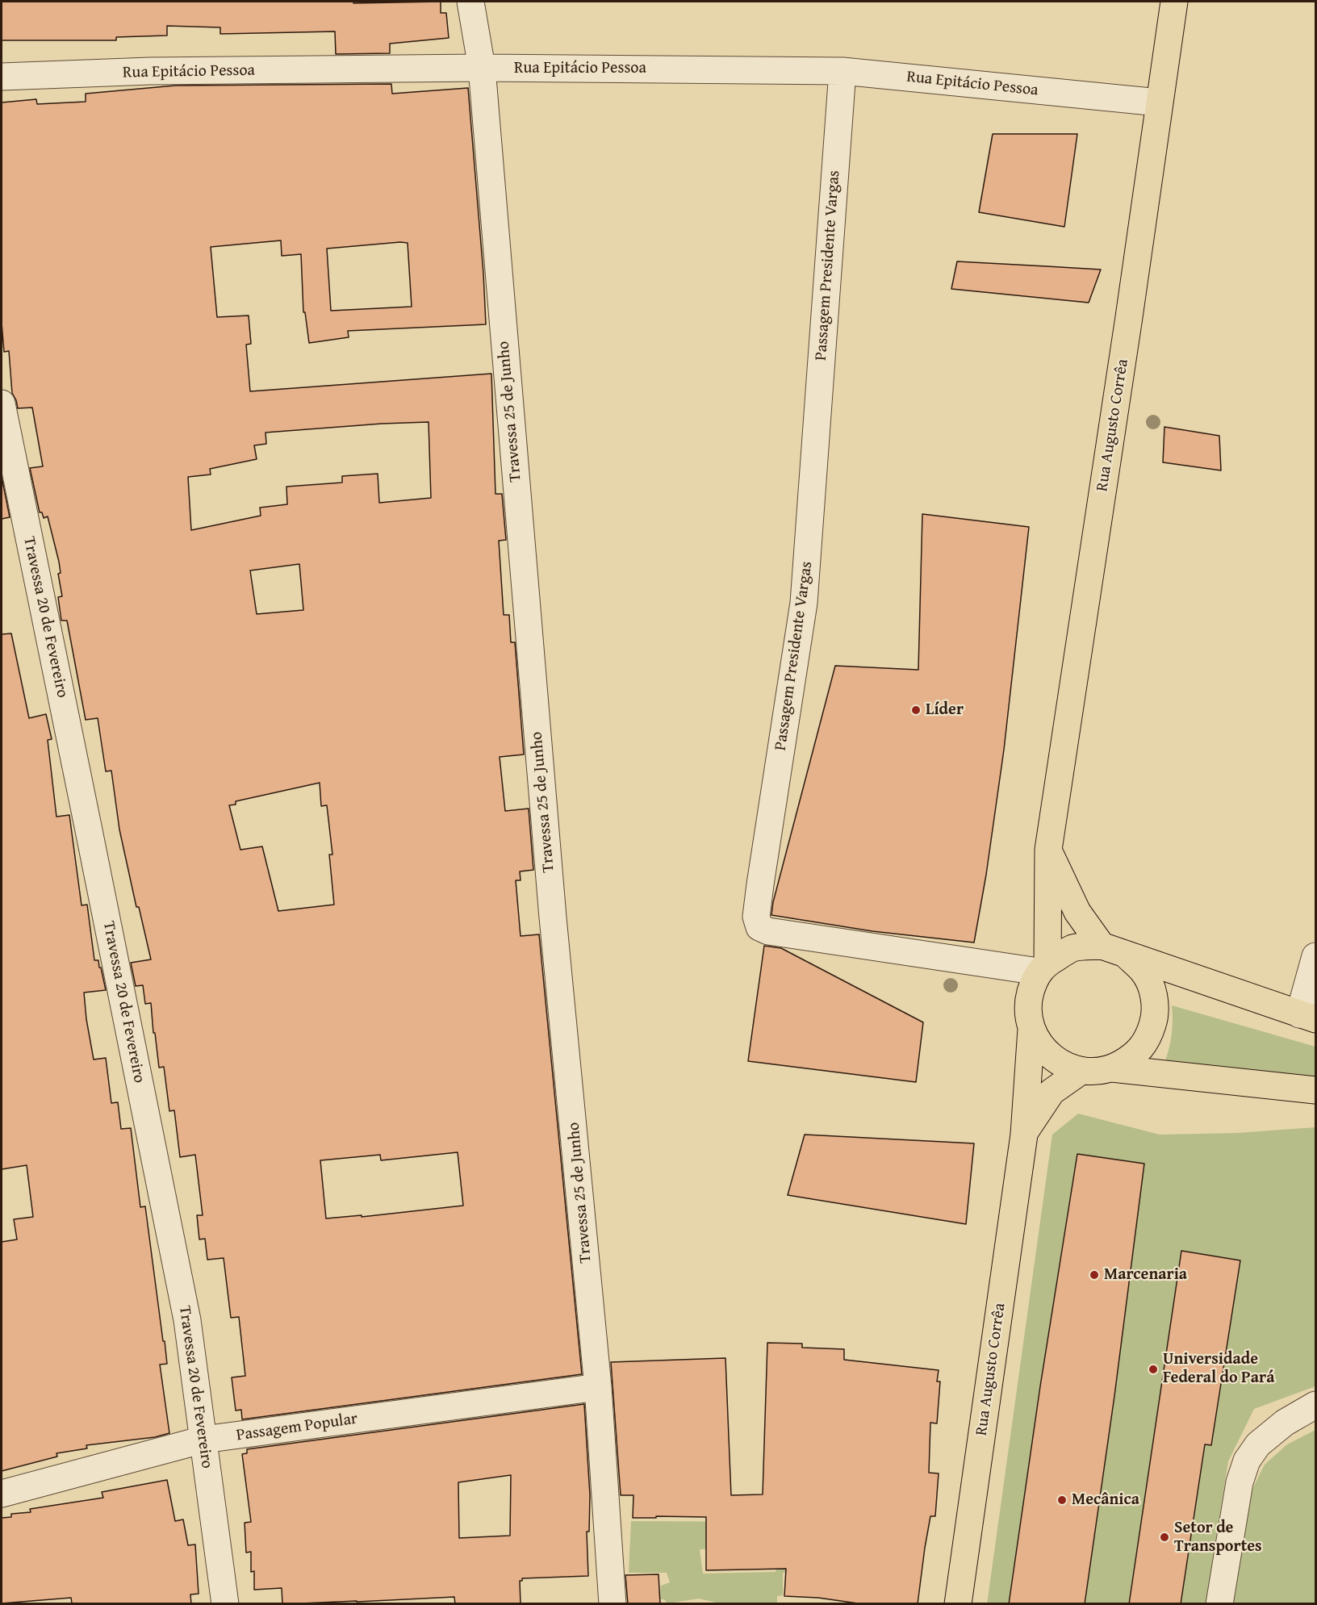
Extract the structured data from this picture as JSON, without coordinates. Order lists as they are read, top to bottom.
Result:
{
  "streets": {
    "main road": ["Rua Augusto Corrêa"],
    "street": [
      "Rua Epitácio Pessoa",
      "Passagem Presidente Vargas",
      "Travessa 25 de Junho",
      "Travessa 20 de Fevereiro",
      "Passagem Popular"
    ]
  },
  "crossings": [
    ["Rua Epitácio Pessoa", "Passagem Presidente Vargas"],
    ["Rua Epitácio Pessoa", "Travessa 25 de Junho"],
    ["Rua Epitácio Pessoa", "Rua Augusto Corrêa"],
    ["Passagem Presidente Vargas", "Rua Augusto Corrêa"],
    ["Travessa 25 de Junho", "Passagem Popular"],
    ["Travessa 20 de Fevereiro", "Passagem Popular"]
  ],
  "places": [
    "Líder",
    "Marcenaria",
    "Universidade Federal do Pará",
    "Mecânica",
    "Setor de Transportes"
  ]
}
